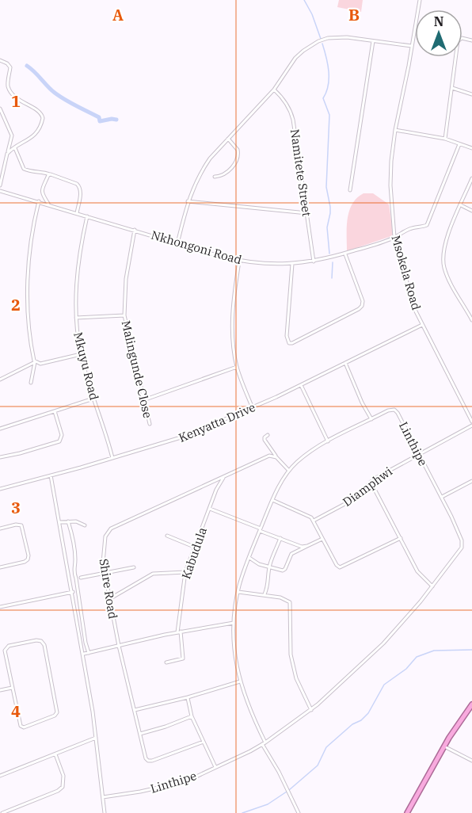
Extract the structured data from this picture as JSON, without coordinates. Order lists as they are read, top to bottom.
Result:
{
  "streets": {
    "street": [
      "Namitete Street",
      "Nkhongoni Road",
      "Msokela Road",
      "Mkuyu Road",
      "Malingunde Close",
      "Kenyatta Drive",
      "Linthipe",
      "Diamphwi",
      "Kabudula",
      "Shire Road"
    ]
  },
  "crossings": [
    ["Namitete Street", "Nkhongoni Road"],
    ["Nkhongoni Road", "Msokela Road"],
    ["Nkhongoni Road", "Mkuyu Road"],
    ["Nkhongoni Road", "Malingunde Close"],
    ["Msokela Road", "Kenyatta Drive"],
    ["Mkuyu Road", "Kenyatta Drive"],
    ["Linthipe", "Diamphwi"],
    ["Kabudula", "Shire Road"]
  ],
  "north": "top",
  "grid": {
    "columns": ["A", "B"],
    "rows": [
      "1",
      "2",
      "3",
      "4"
    ]
  }
}
